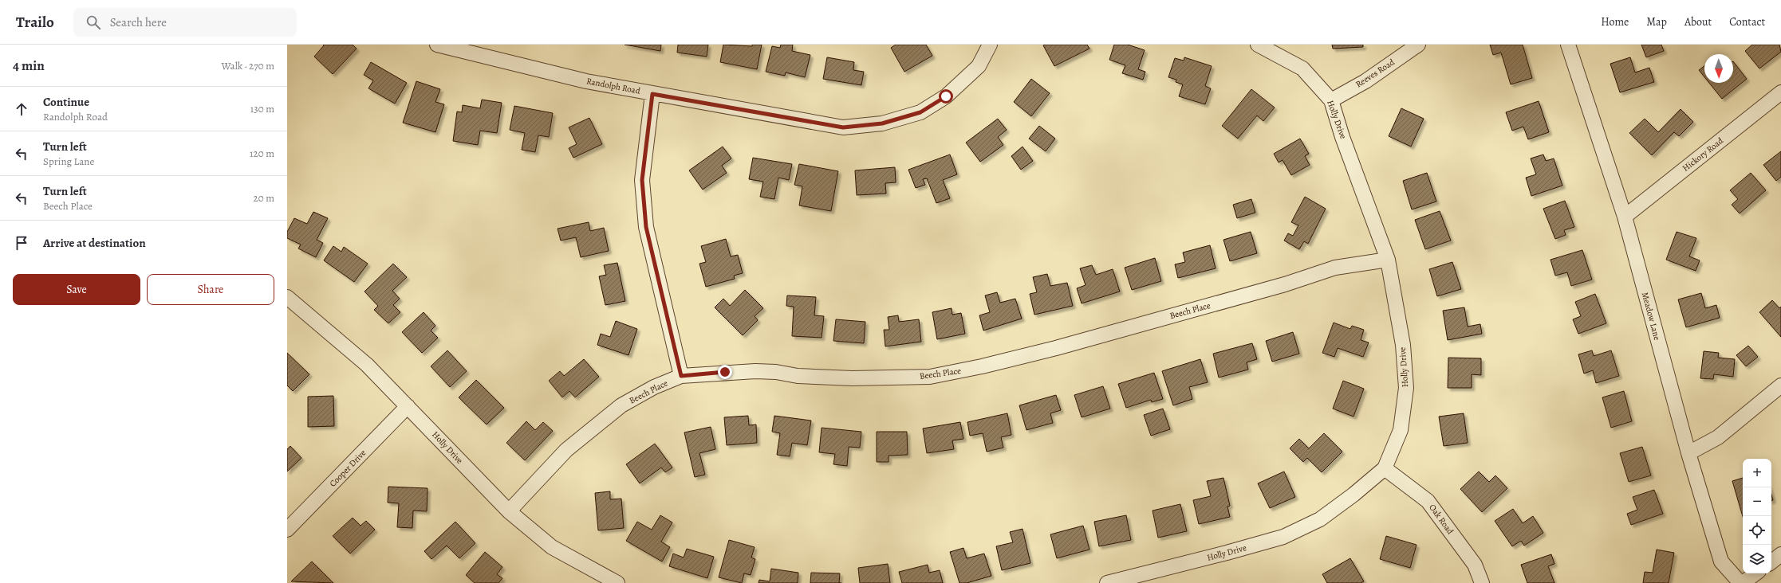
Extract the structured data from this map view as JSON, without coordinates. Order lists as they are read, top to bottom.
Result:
{
  "streets": {
    "street": [
      "Reeves Road",
      "Randolph Road",
      "Holly Drive",
      "Hickory Road",
      "Beech Place",
      "Meadow Lane",
      "Cooper Drive",
      "Oak Road"
    ]
  },
  "crossings": [
    ["Reeves Road", "Holly Drive"],
    ["Holly Drive", "Beech Place"],
    ["Holly Drive", "Cooper Drive"],
    ["Holly Drive", "Oak Road"],
    ["Hickory Road", "Meadow Lane"]
  ],
  "north": "bottom",
  "page": {
    "header": "Trailo",
    "search": "Search here",
    "nav": [
      "Home",
      "Map",
      "About",
      "Contact"
    ],
    "heading": ["4 min", "Walk · 270 m"],
    "list": [
      ["Continue", "Randolph Road", "130 m"],
      ["Turn left", "Spring Lane", "120 m"],
      ["Turn left", "Beech Place", "20 m"],
      "Arrive at destination"
    ],
    "buttons": ["Save", "Share"],
    "map_buttons": ["+", "−"]
  }
}
